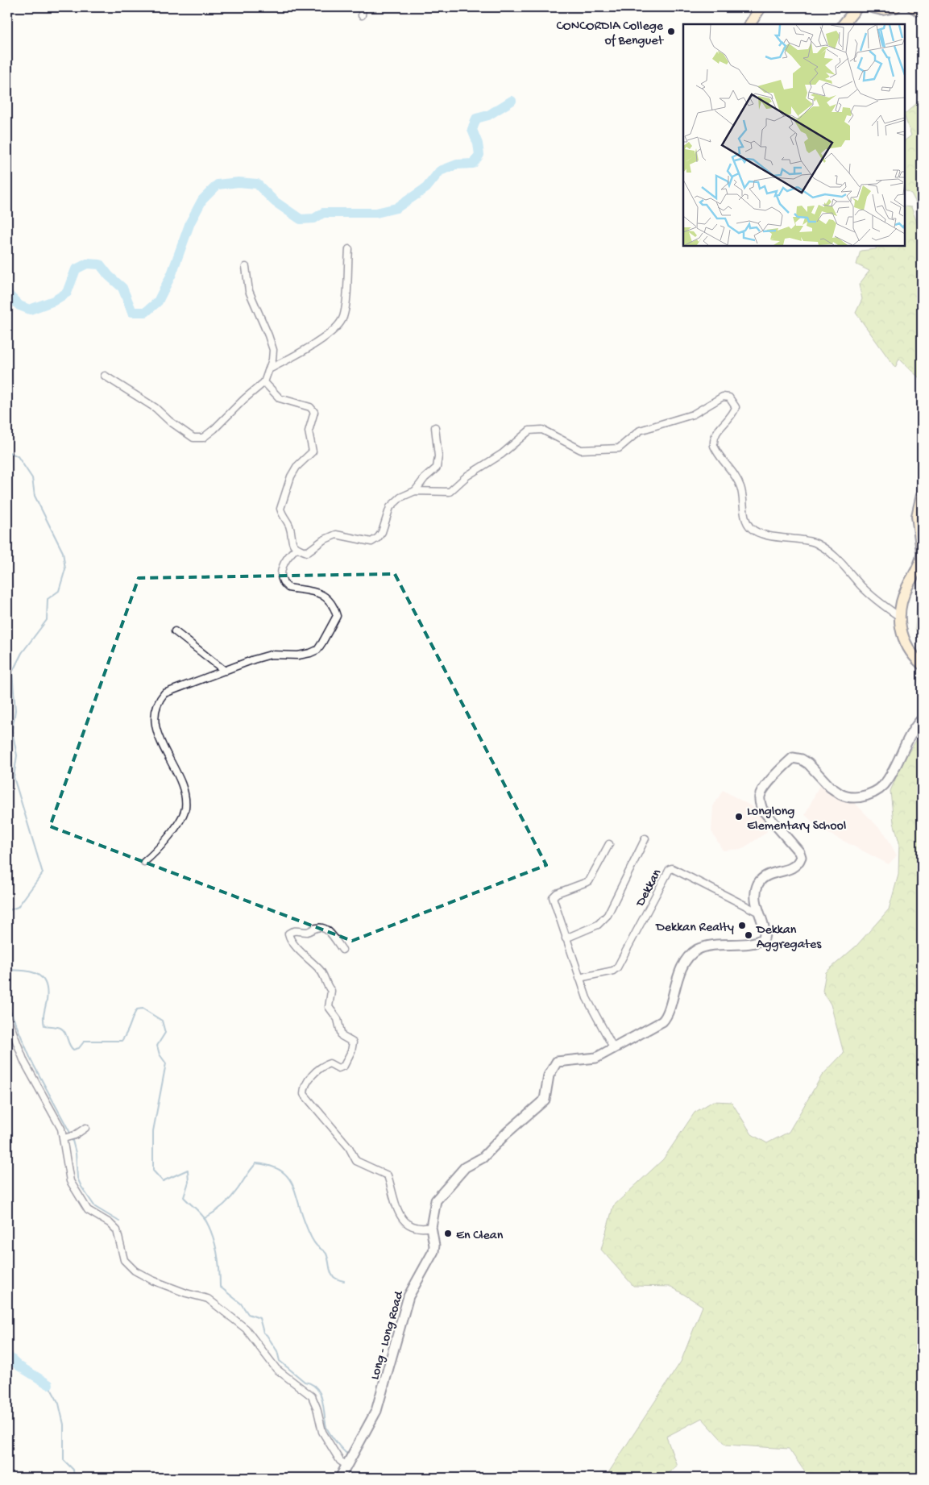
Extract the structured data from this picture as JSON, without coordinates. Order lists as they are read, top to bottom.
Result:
{
  "streets": {
    "main road": ["Long - Long Road"],
    "street": ["Dekkan"]
  },
  "crossings": [
    ["Dekkan", "Long - Long Road"]
  ],
  "places": [
    "CONCORDIA College of Benguet",
    "Longlong Elementary School",
    "Dekkan Realty",
    "Dekkan Aggregates",
    "En Clean"
  ]
}
